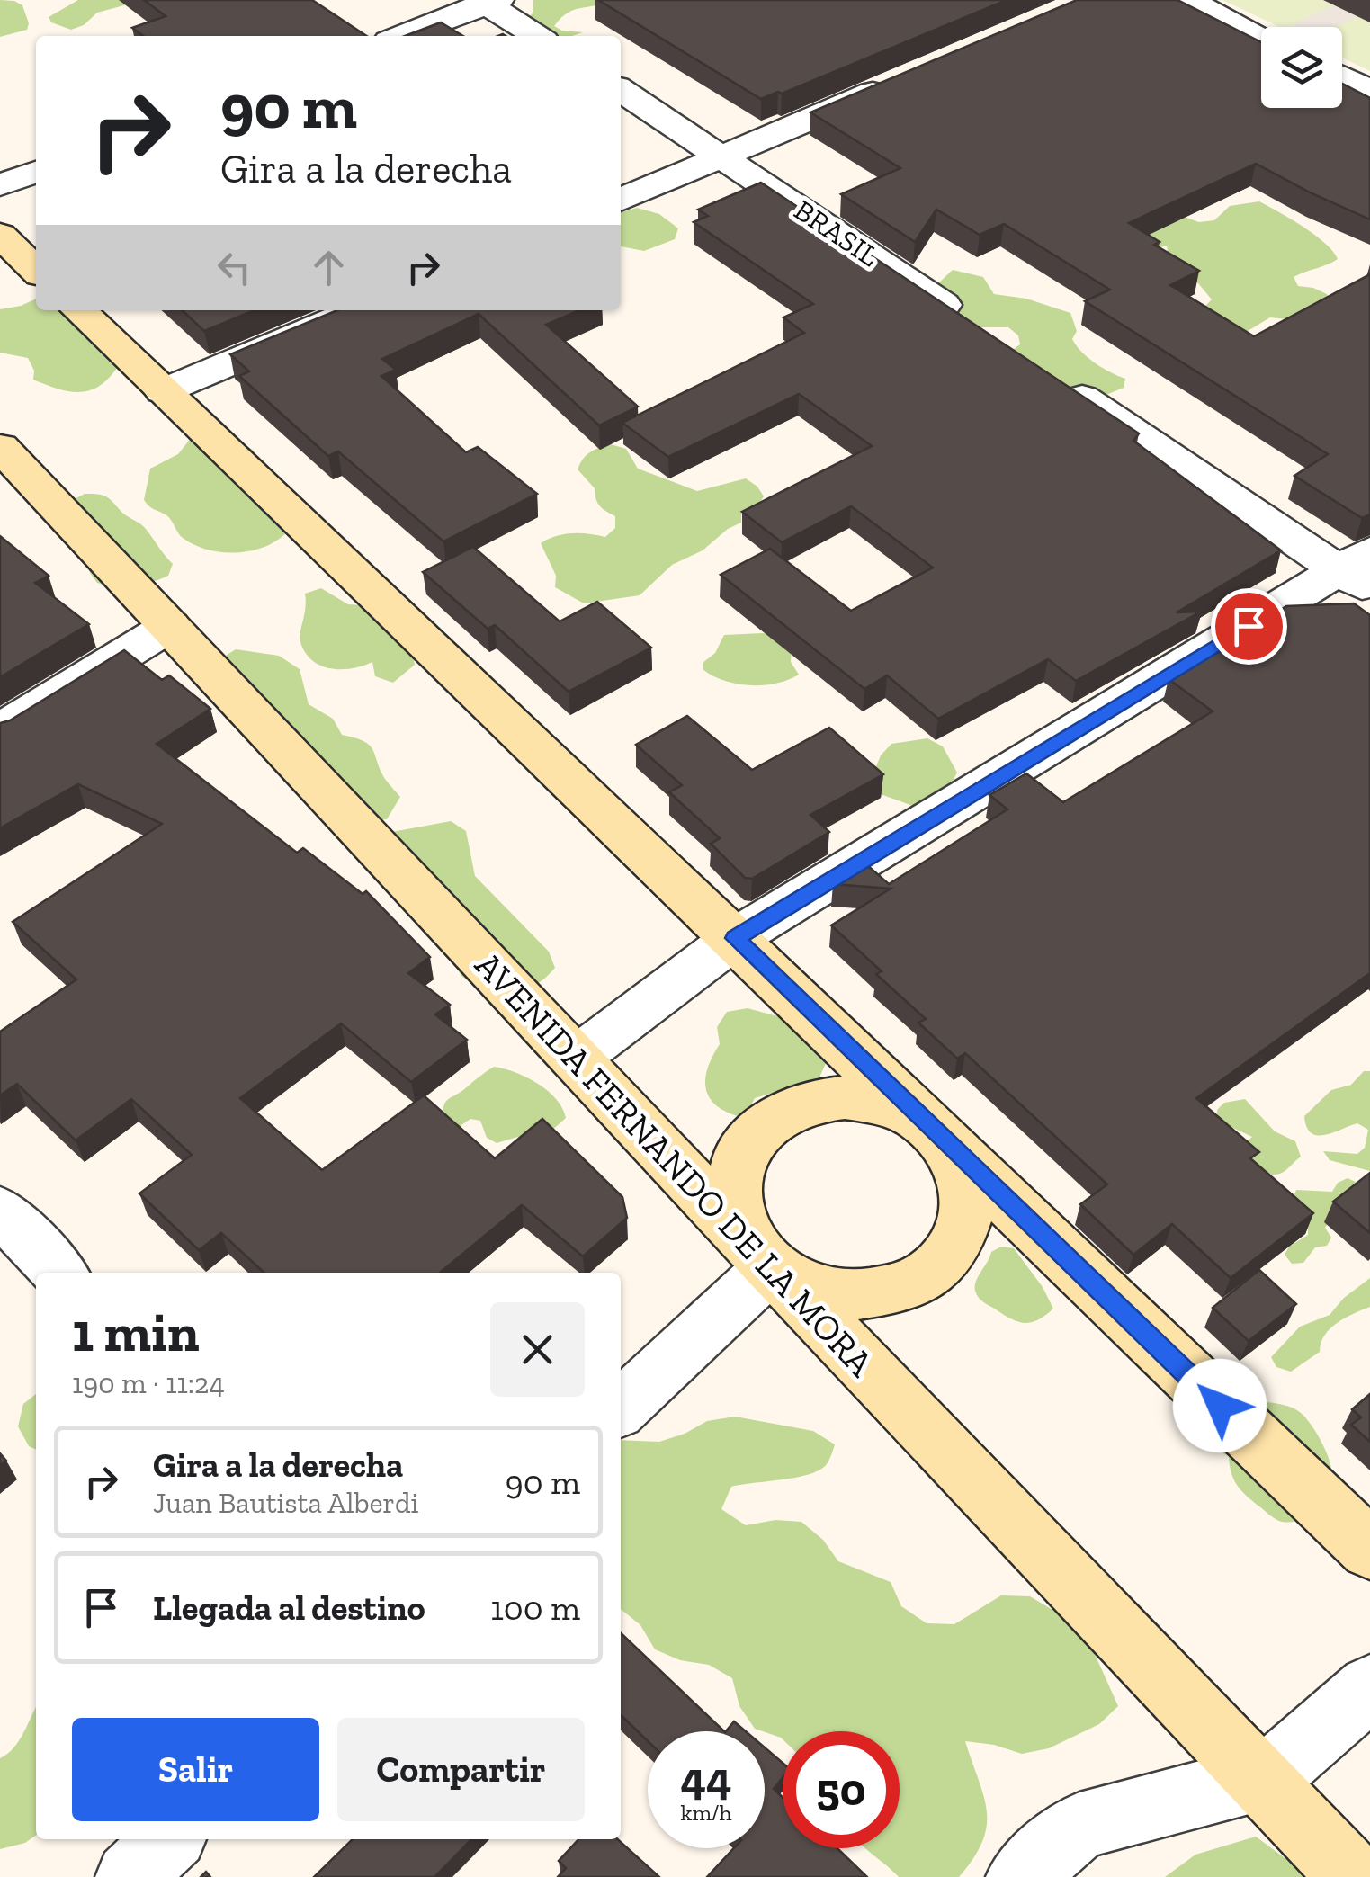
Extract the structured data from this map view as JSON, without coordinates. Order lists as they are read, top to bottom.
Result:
{
  "streets": {
    "main road": ["AVENIDA FERNANDO DE LA MORA"],
    "street": ["BRASIL"]
  },
  "page": {
    "turn": ["90 m", "Gira a la derecha"],
    "heading": ["1 min", "190 m · 11:24"],
    "list": [
      {
        "name": "Gira a la derecha",
        "note": "Juan Bautista Alberdi",
        "value": "90 m"
      },
      {
        "name": "Llegada al destino",
        "value": "100 m"
      }
    ],
    "buttons": ["Salir", "Compartir"],
    "speed": "44 km/h",
    "limit": "50"
  }
}
